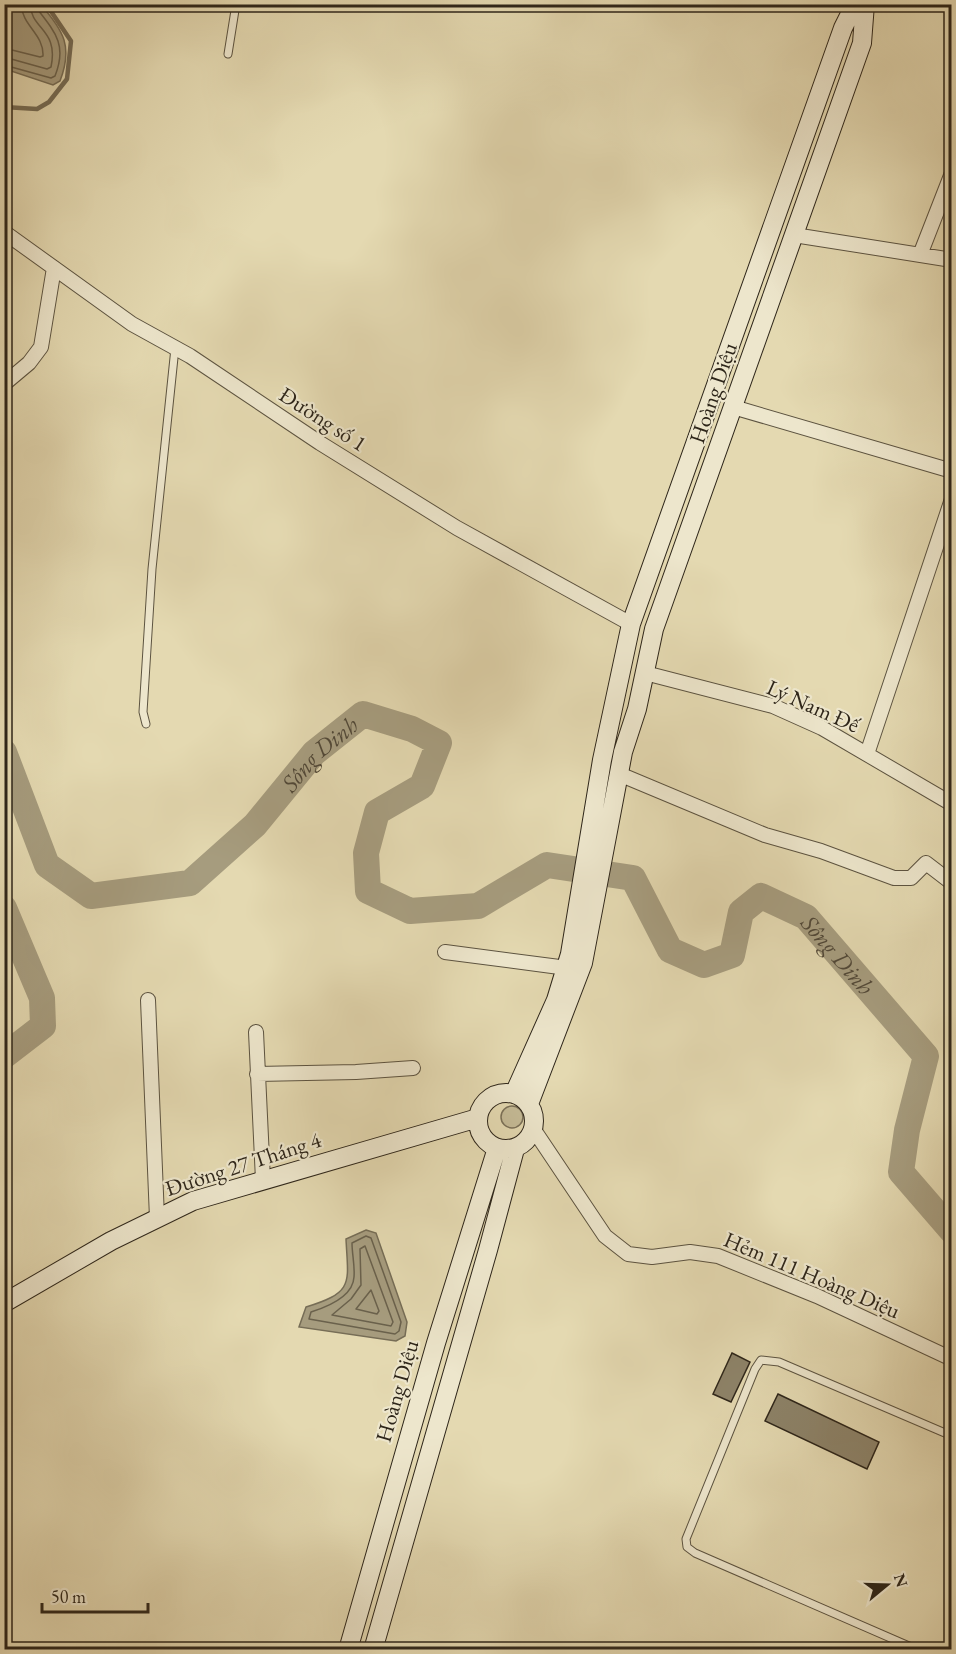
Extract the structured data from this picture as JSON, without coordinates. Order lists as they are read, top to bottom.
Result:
{
  "streets": {
    "main road": ["Hoàng Diệu", "Đường 27 Tháng 4"],
    "street": ["Đường số 1", "Lý Nam Đế", "Hẻm 111 Hoàng Diệu"]
  },
  "crossings": [
    ["Hoàng Diệu", "Đường số 1"],
    ["Hoàng Diệu", "Lý Nam Đế"],
    ["Hoàng Diệu", "Đường 27 Tháng 4"],
    ["Hoàng Diệu", "Hẻm 111 Hoàng Diệu"],
    ["Đường 27 Tháng 4", "Hẻm 111 Hoàng Diệu"]
  ],
  "water": ["Sông Dinh"],
  "scale_bar": "50 m",
  "north": "right"
}
